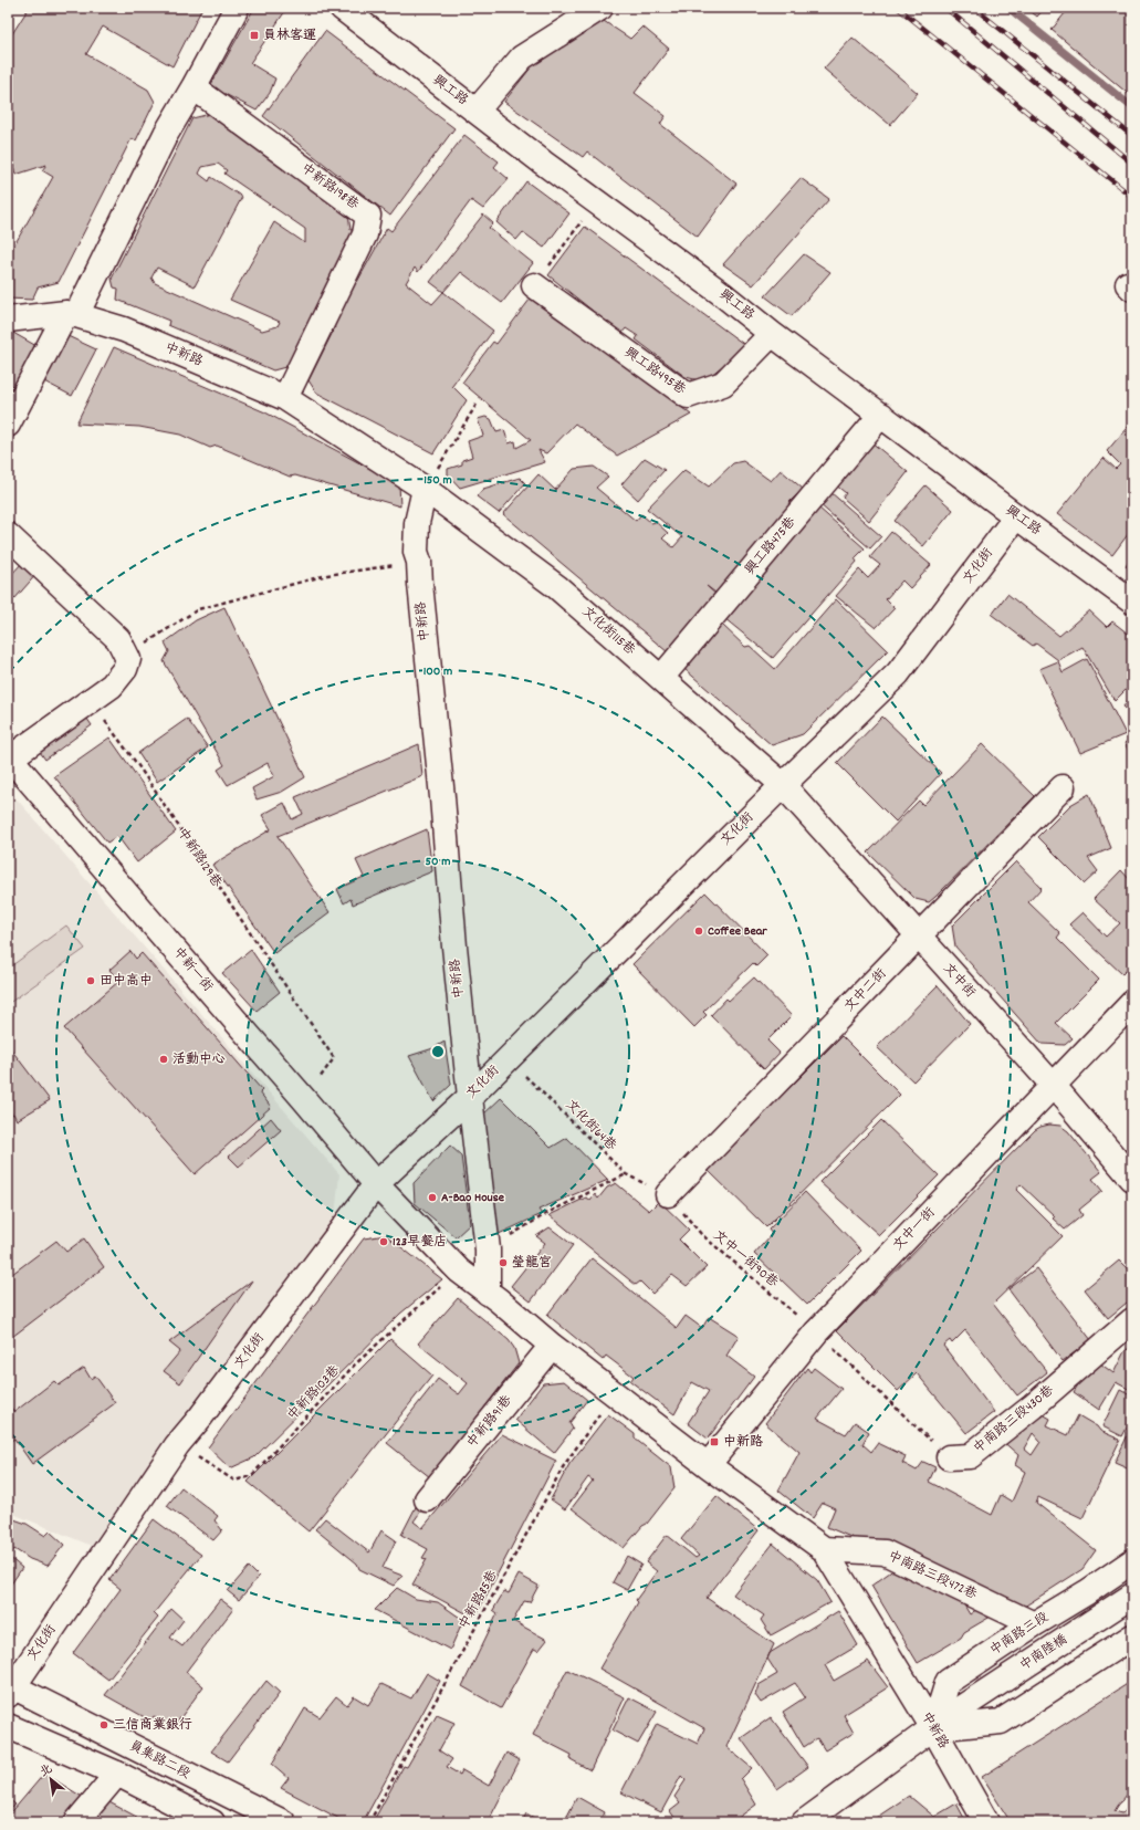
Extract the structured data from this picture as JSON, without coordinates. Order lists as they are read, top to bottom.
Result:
{
  "streets": {
    "street": [
      "興工路",
      "中新路198巷",
      "中新路",
      "興工路495巷",
      "興工路475巷",
      "文化街",
      "文化街115巷",
      "中新一街",
      "文中街",
      "文中二街",
      "文中一街",
      "中南路三段430巷",
      "中新路91巷",
      "中南路三段472巷",
      "中南路三段",
      "中南陸橋",
      "員集路二段"
    ],
    "path": [
      "中新路129巷",
      "文化街64巷",
      "文中一街90巷",
      "中新路103巷",
      "中新路85巷"
    ]
  },
  "crossings": [
    ["興工路", "興工路495巷"],
    ["興工路", "興工路475巷"],
    ["興工路", "文化街"],
    ["中新路198巷", "中新路"],
    ["中新路", "文化街"],
    ["中新路", "文化街115巷"],
    ["中新路", "中新一街"],
    ["中新路", "文中一街"],
    ["中新路", "中新路103巷"],
    ["中新路", "中新路91巷"],
    ["中新路", "中南路三段472巷"],
    ["中新路", "中新路85巷"],
    ["中新路", "中南路三段"],
    ["中新路", "中南陸橋"],
    ["興工路475巷", "文化街115巷"],
    ["文化街", "文化街115巷"],
    ["文化街", "中新一街"],
    ["文化街", "文中街"],
    ["文化街", "文化街64巷"],
    ["文化街", "中新路103巷"],
    ["文化街", "員集路二段"],
    ["文化街115巷", "文中街"],
    ["中新路129巷", "中新一街"],
    ["文中街", "文中二街"],
    ["文中街", "文中一街"],
    ["文中二街", "文化街64巷"],
    ["文中二街", "文中一街90巷"],
    ["文化街64巷", "文中一街90巷"],
    ["文中一街", "文中一街90巷"],
    ["中南路三段472巷", "中南路三段"],
    ["中南路三段", "中南陸橋"]
  ],
  "places": {
    "transit": ["員林客運", "中新路"],
    "other": [
      "Coffee Bear",
      "田中高中",
      "活動中心",
      "A-Bao House",
      "123早餐店",
      "瑩龍宮",
      "三信商業銀行"
    ]
  },
  "north": "top left",
  "rings": ["150 m", "100 m", "50 m"]
}
